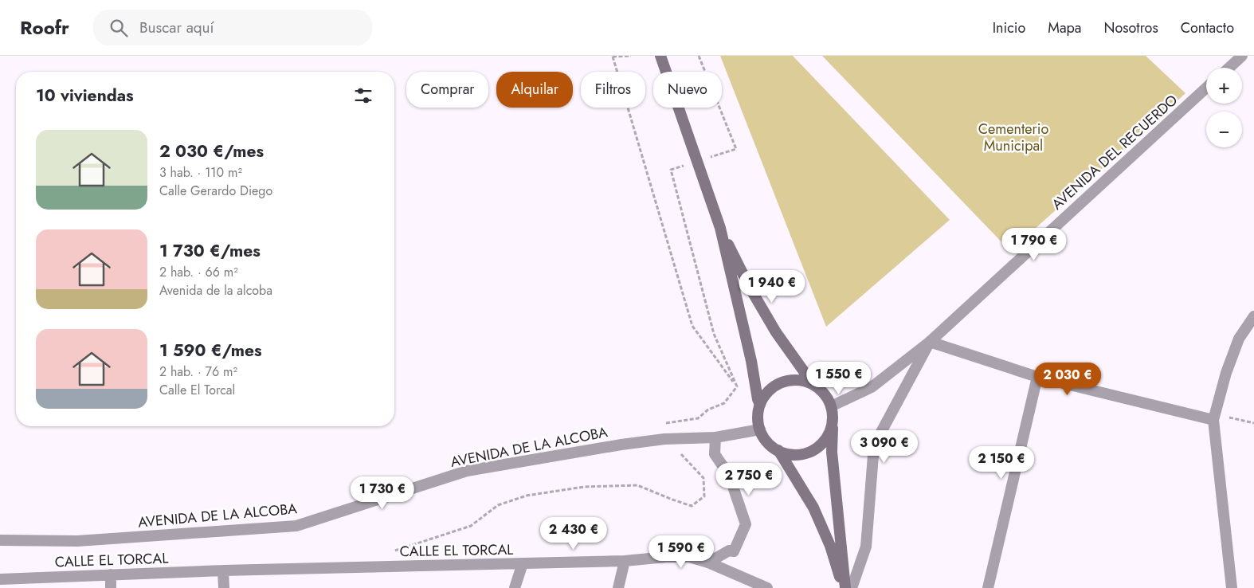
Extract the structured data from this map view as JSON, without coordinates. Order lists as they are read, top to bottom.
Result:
{
  "streets": {
    "street": ["AVENIDA DEL RECUERDO", "AVENIDA DE LA ALCOBA", "CALLE EL TORCAL"]
  },
  "crossings": [
    ["AVENIDA DEL RECUERDO", "AVENIDA DE LA ALCOBA"]
  ],
  "parks": ["Cementerio Municipal"],
  "page": {
    "header": "Roofr",
    "search": "Buscar aquí",
    "nav": [
      "Inicio",
      "Mapa",
      "Nosotros",
      "Contacto"
    ],
    "map_buttons": ["+", "−"],
    "chip": [
      "Comprar",
      "Alquilar",
      "Filtros",
      "Nuevo"
    ],
    "heading": "10 viviendas",
    "list": [
      {
        "name": "2 030 €/mes",
        "note": "3 hab. · 110 m² · Calle Gerardo Diego"
      },
      {
        "name": "1 730 €/mes",
        "note": "2 hab. · 66 m² · Avenida de la alcoba"
      },
      {
        "name": "1 590 €/mes",
        "note": "2 hab. · 76 m² · Calle El Torcal"
      }
    ],
    "price": [
      "1 790 €",
      "1 940 €",
      "1 550 €",
      "2 030 €",
      "3 090 €",
      "2 150 €",
      "2 750 €",
      "1 730 €",
      "2 430 €",
      "1 590 €"
    ]
  }
}
